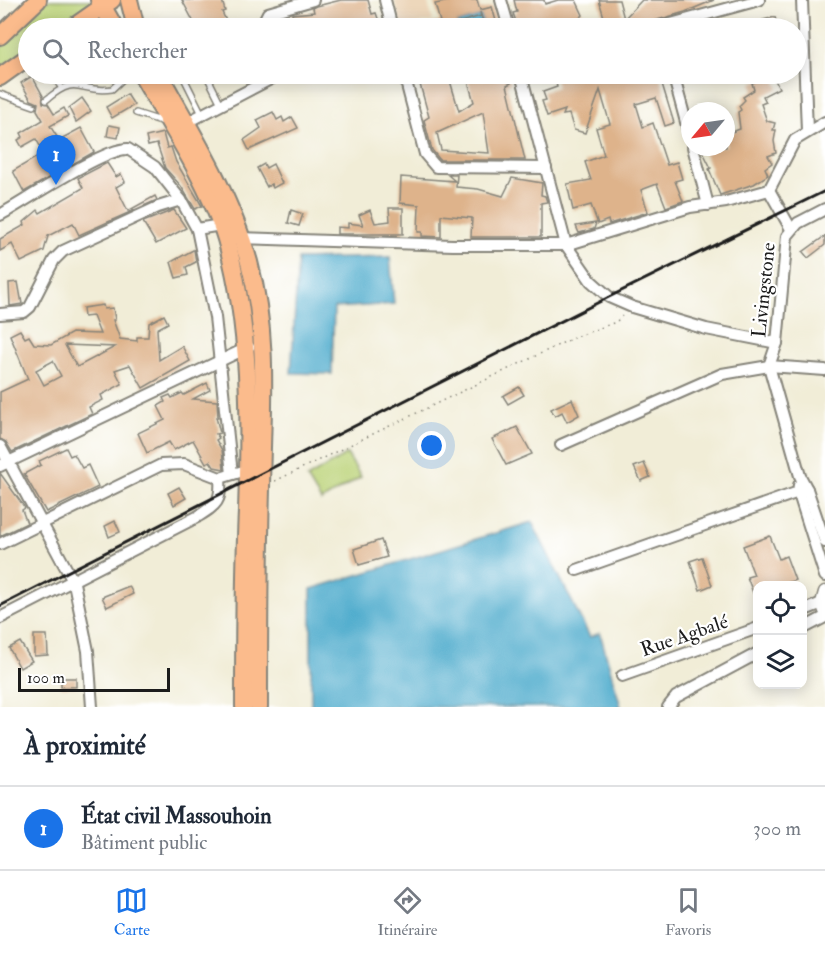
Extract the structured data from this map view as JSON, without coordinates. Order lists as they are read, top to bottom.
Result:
{
  "streets": {
    "street": ["Livingstone", "Rue Agbalé"]
  },
  "scale_bar": "100 m",
  "north": "bottom left",
  "page": {
    "search": "Rechercher",
    "pins": "1",
    "scale": "100 m",
    "heading": "À proximité",
    "list": [
      {
        "mark": "1",
        "name": "État civil Massouhoin",
        "note": "Bâtiment public",
        "value": "300 m"
      }
    ],
    "nav": ["Carte", "Itinéraire", "Favoris"]
  }
}
